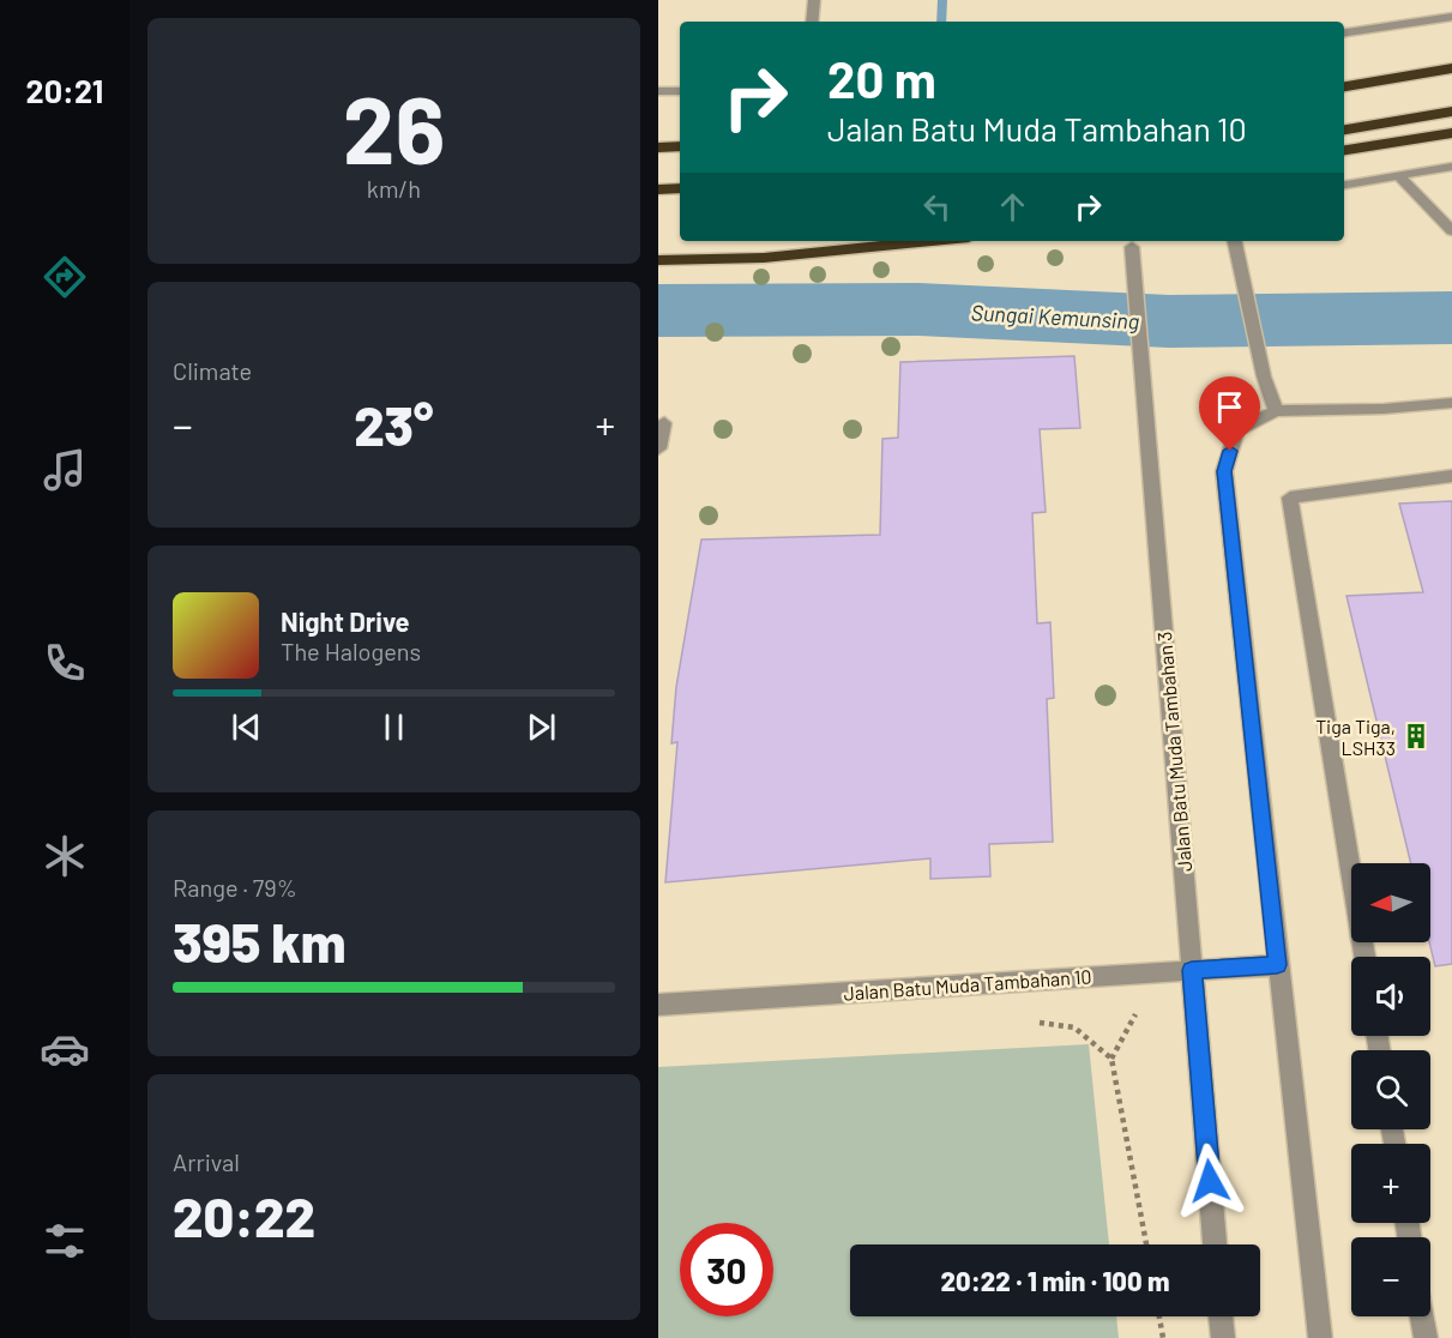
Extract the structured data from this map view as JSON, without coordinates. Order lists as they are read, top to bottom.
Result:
{
  "streets": {
    "street": ["Jalan Batu Muda Tambahan 3", "Jalan Batu Muda Tambahan 10"]
  },
  "crossings": [
    ["Jalan Batu Muda Tambahan 3", "Jalan Batu Muda Tambahan 10"]
  ],
  "water": ["Sungai Kemunsing"],
  "places": {
    "building": ["Tiga Tiga, LSH33"]
  },
  "north": "left",
  "page": {
    "tabs": "20:21",
    "tile": [
      ["26", "km/h"],
      "Climate",
      ["Range · 79%", "395 km"],
      ["Arrival", "20:22"]
    ],
    "turn": ["20 m", "Jalan Batu Muda Tambahan 10"],
    "heat": ["−", "23°", "+"],
    "song": ["Night Drive", "The Halogens"],
    "map_buttons": ["+", "−"],
    "limit": "30",
    "trip": "20:22 · 1 min · 100 m"
  }
}
